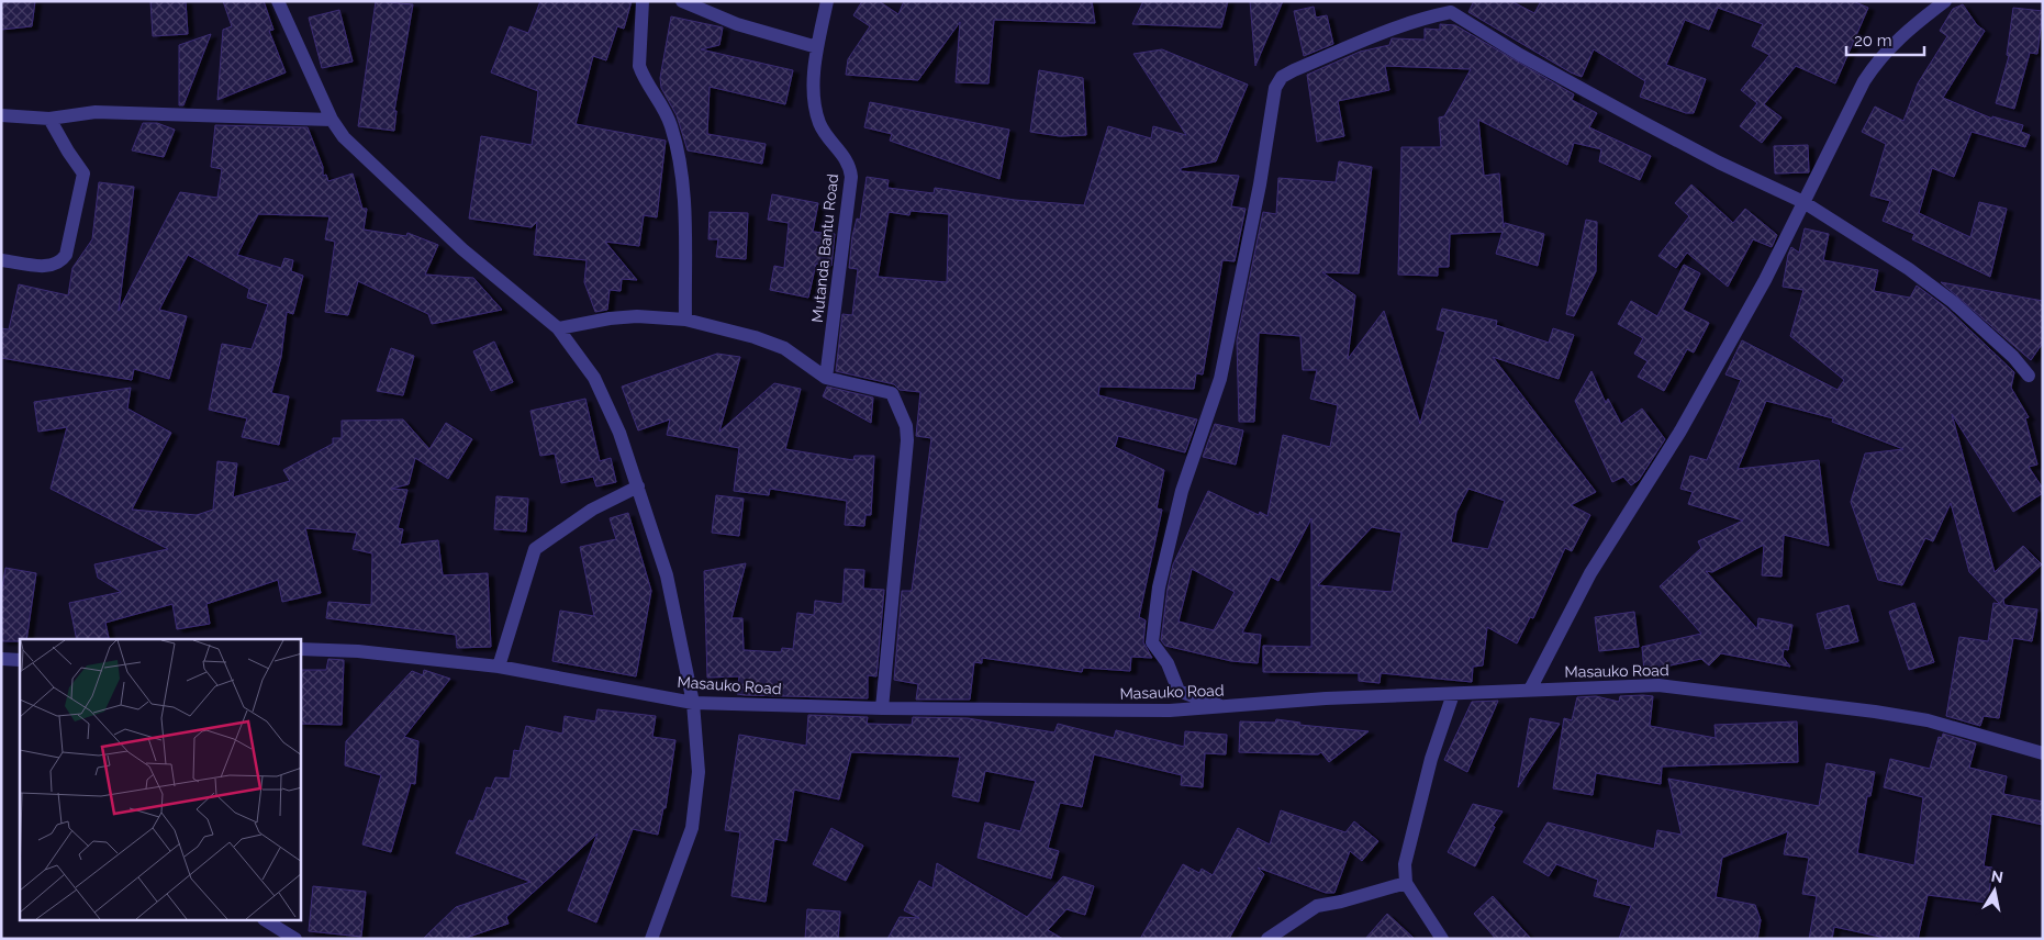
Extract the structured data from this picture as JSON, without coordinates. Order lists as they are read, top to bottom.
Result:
{
  "streets": {
    "street": ["Mutanda Bantu Road", "Masauko Road"]
  },
  "scale_bar": "20 m",
  "north": "top"
}
